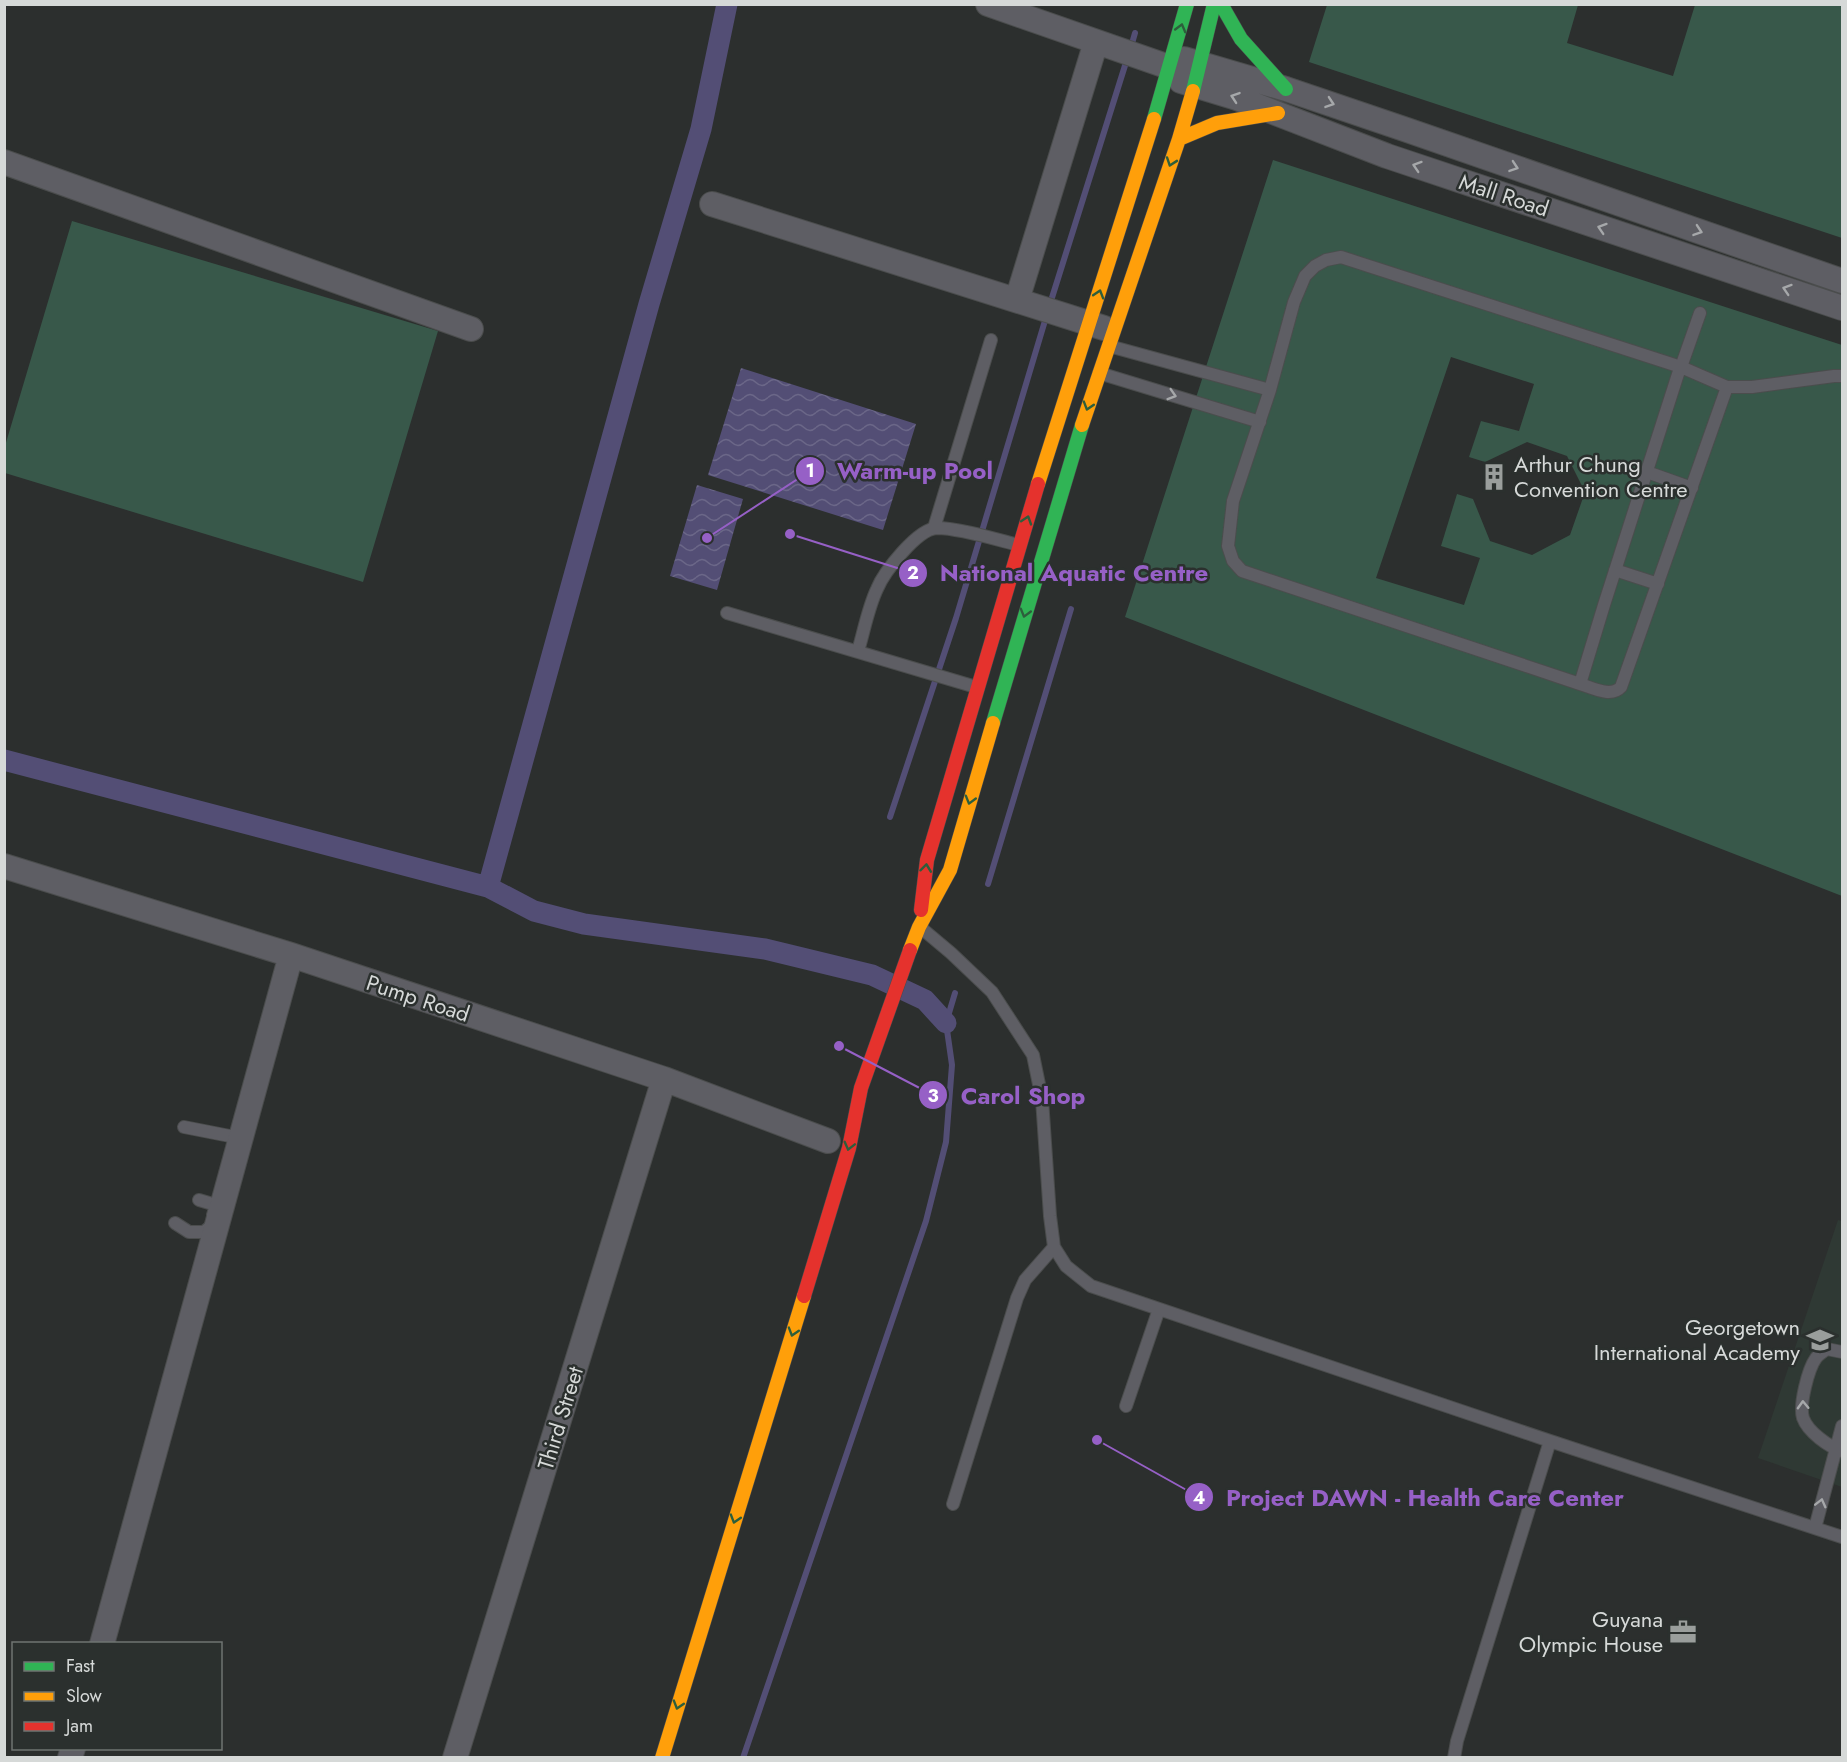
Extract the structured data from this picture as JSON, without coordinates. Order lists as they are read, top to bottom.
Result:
{
  "streets": {
    "street": ["Mall Road", "Pump Road", "Third Street"]
  },
  "crossings": [
    ["Pump Road", "Third Street"]
  ],
  "places": {
    "building": ["Arthur Chung Convention Centre"],
    "other": [
      "National Aquatic Centre",
      "Warm-up Pool",
      "Carol Shop",
      "Project DAWN - Health Care Center"
    ],
    "school or university": ["Georgetown International Academy"],
    "office": ["Guyana Olympic House"]
  },
  "legend": ["Fast", "Slow", "Jam"]
}
